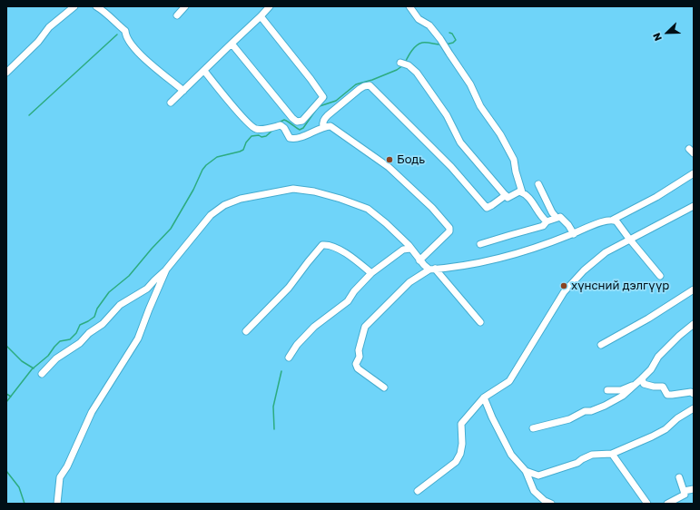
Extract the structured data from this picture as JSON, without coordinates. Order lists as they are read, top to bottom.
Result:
{
  "places": ["Бодь", "хүнсний дэлгүүр"],
  "north": "bottom left"
}
